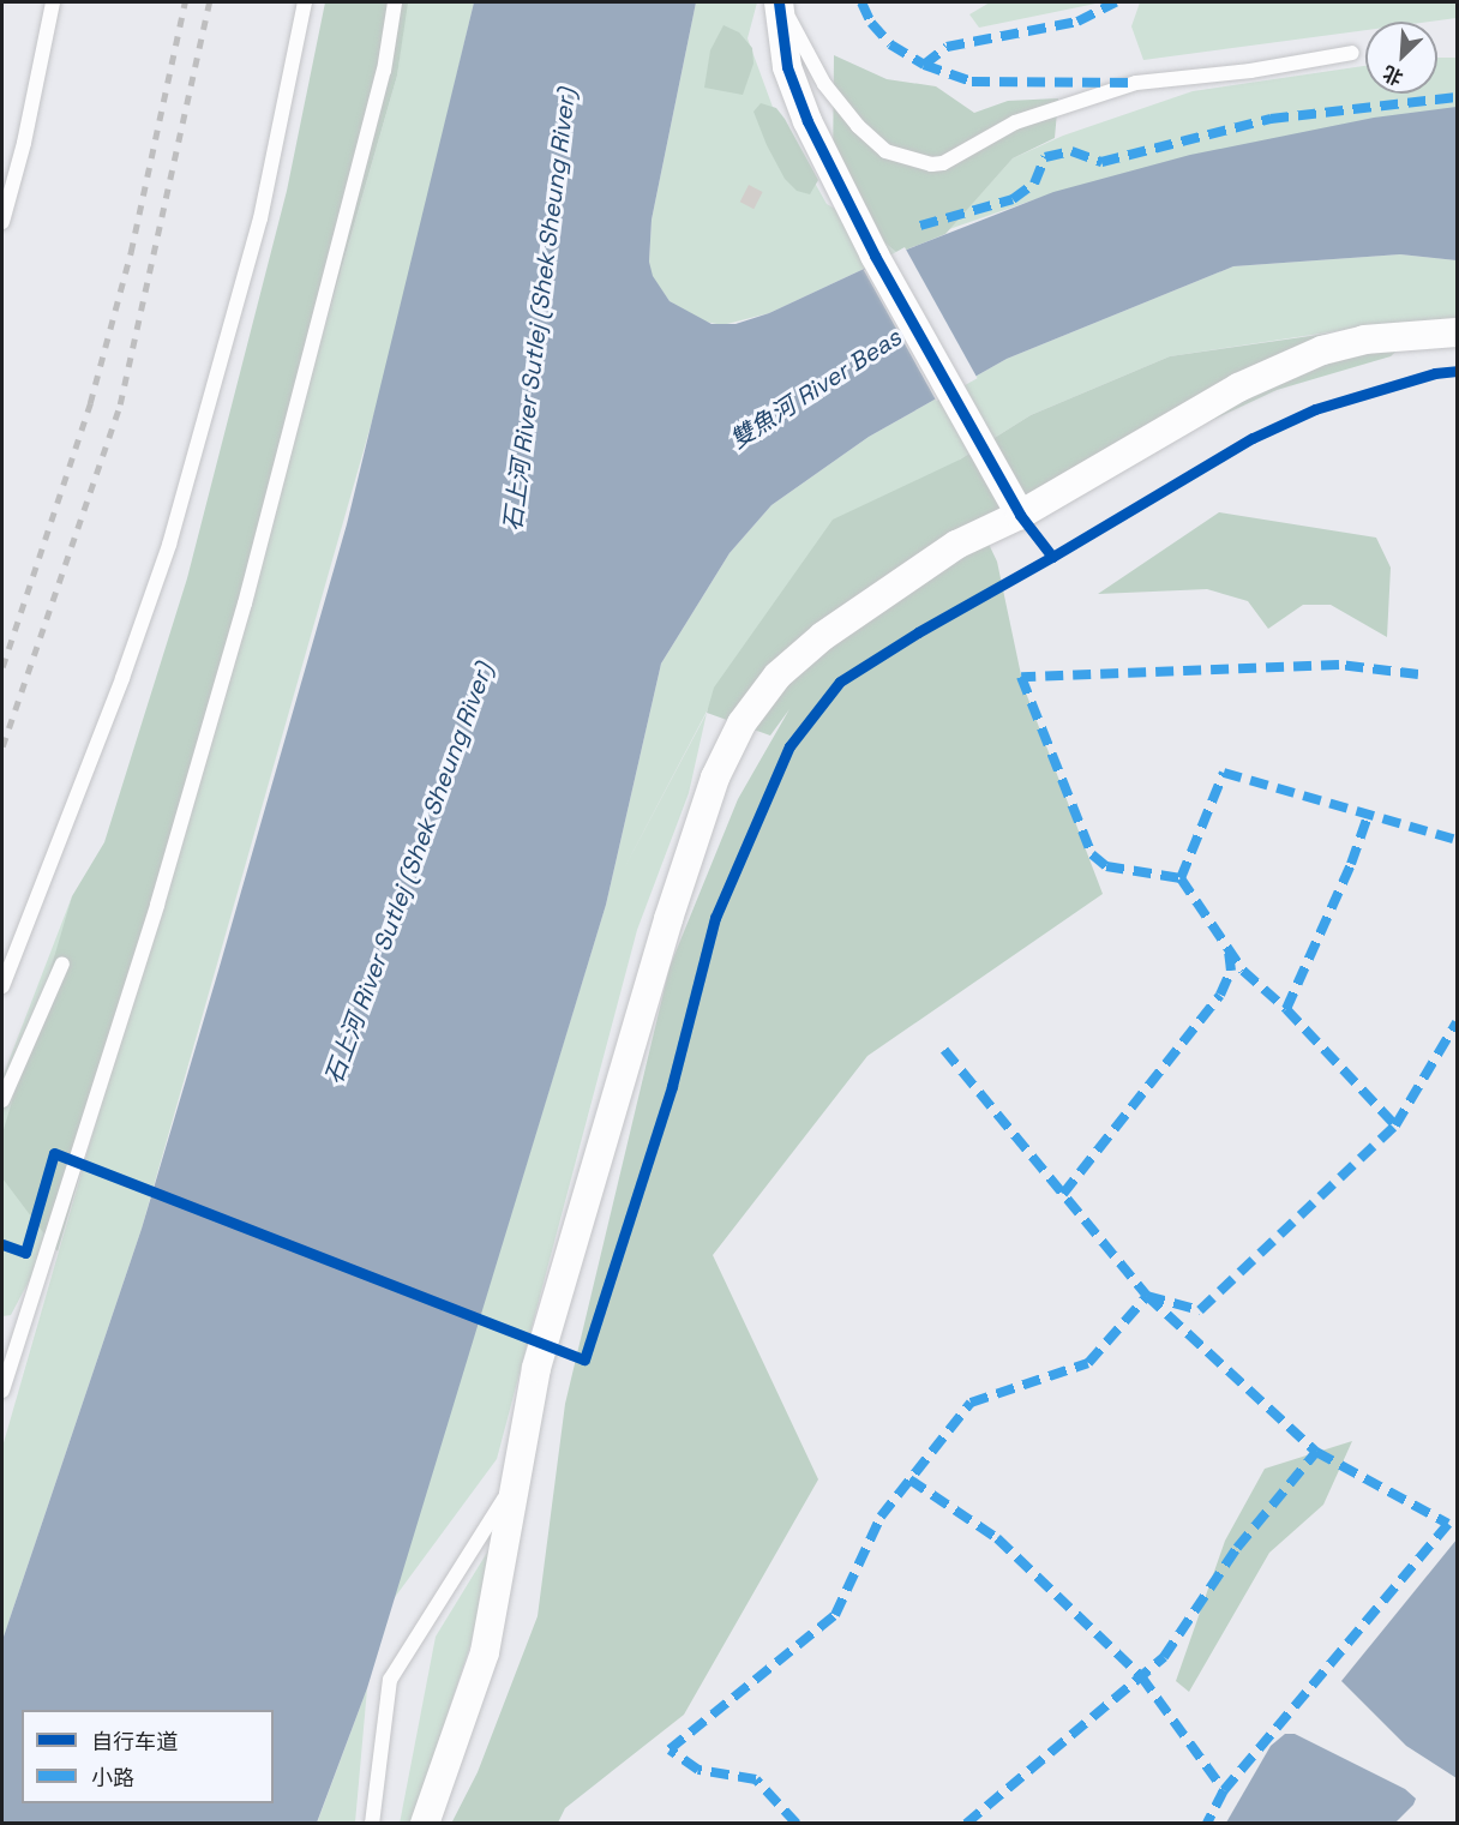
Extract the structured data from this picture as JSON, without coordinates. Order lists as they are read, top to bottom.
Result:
{
  "water": ["石上河 River Sutlej (Shek Sheung River)", "雙魚河 River Beas"],
  "legend": ["自行车道", "小路"],
  "north": "bottom left"
}
